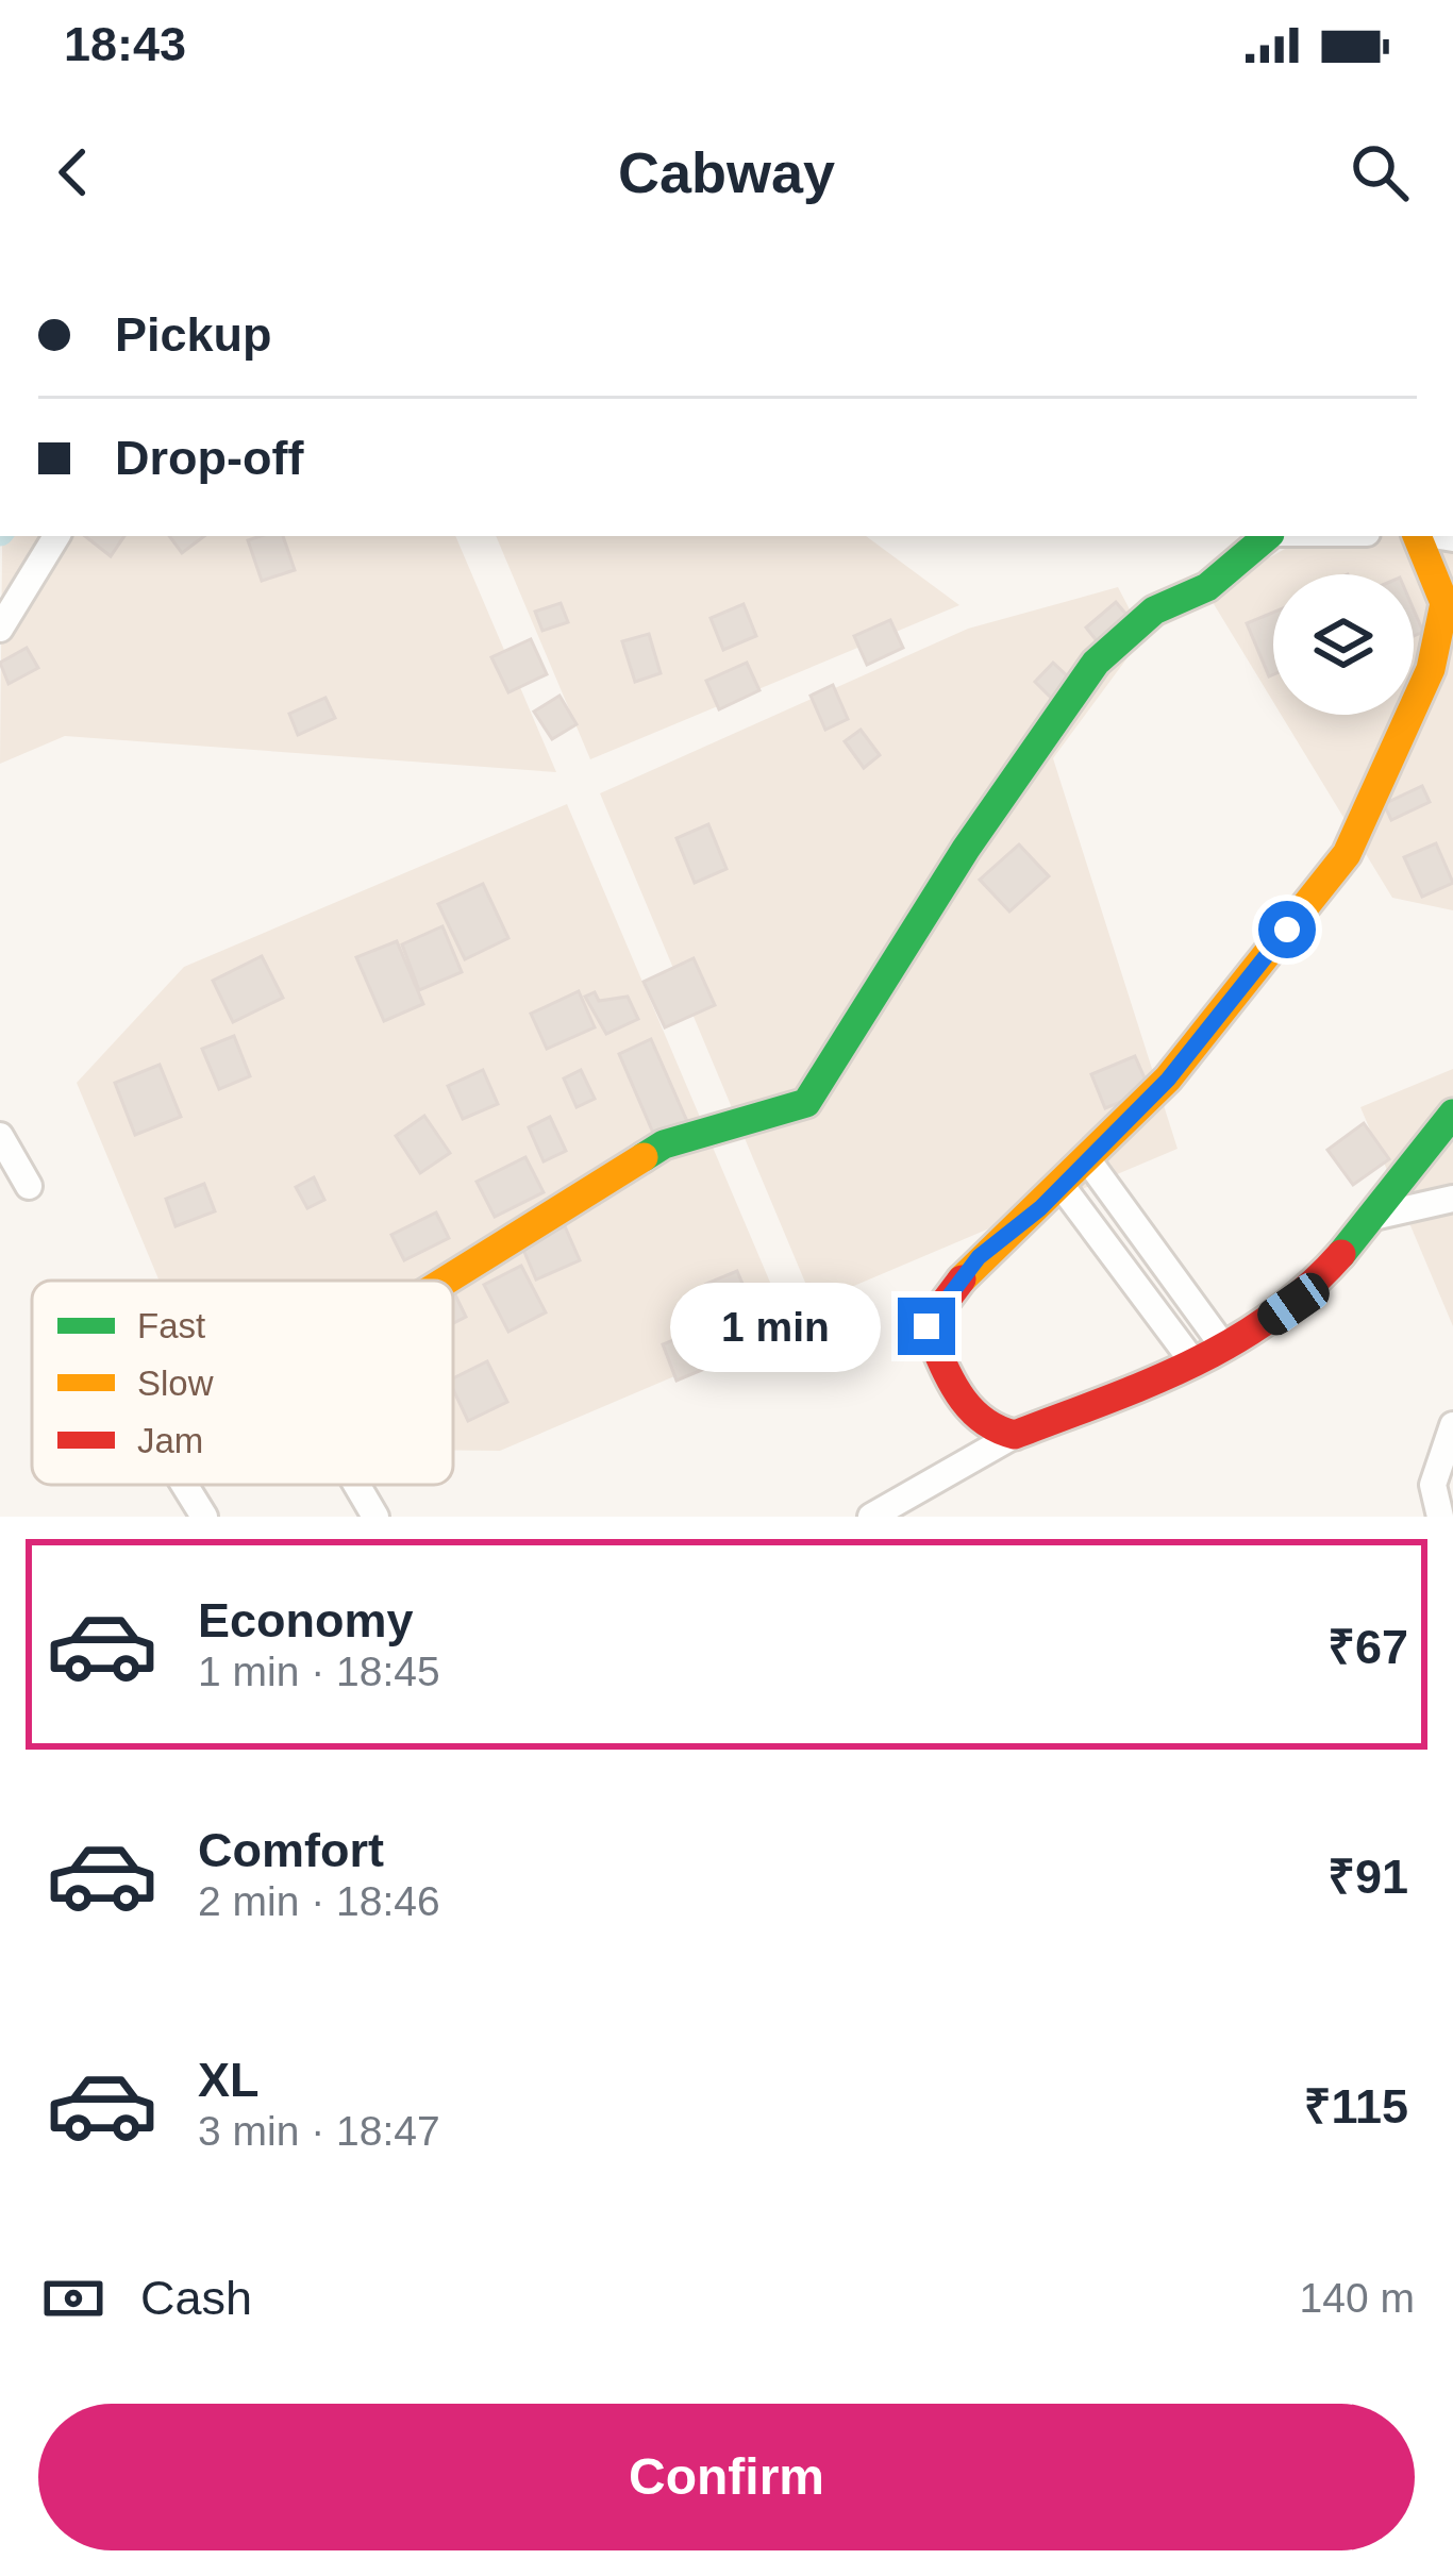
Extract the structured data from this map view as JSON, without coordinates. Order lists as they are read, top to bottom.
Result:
{
  "legend": ["Fast", "Slow", "Jam"],
  "page": {
    "status": "18:43",
    "header": "Cabway",
    "banner": ["Pickup", "Drop-off"],
    "bubble": "1 min",
    "list": [
      {
        "name": "Economy",
        "note": "1 min · 18:45",
        "value": "₹67"
      },
      {
        "name": "Comfort",
        "note": "2 min · 18:46",
        "value": "₹91"
      },
      {
        "name": "XL",
        "note": "3 min · 18:47",
        "value": "₹115"
      }
    ],
    "pay": ["Cash", "140 m"],
    "buttons": "Confirm"
  }
}
